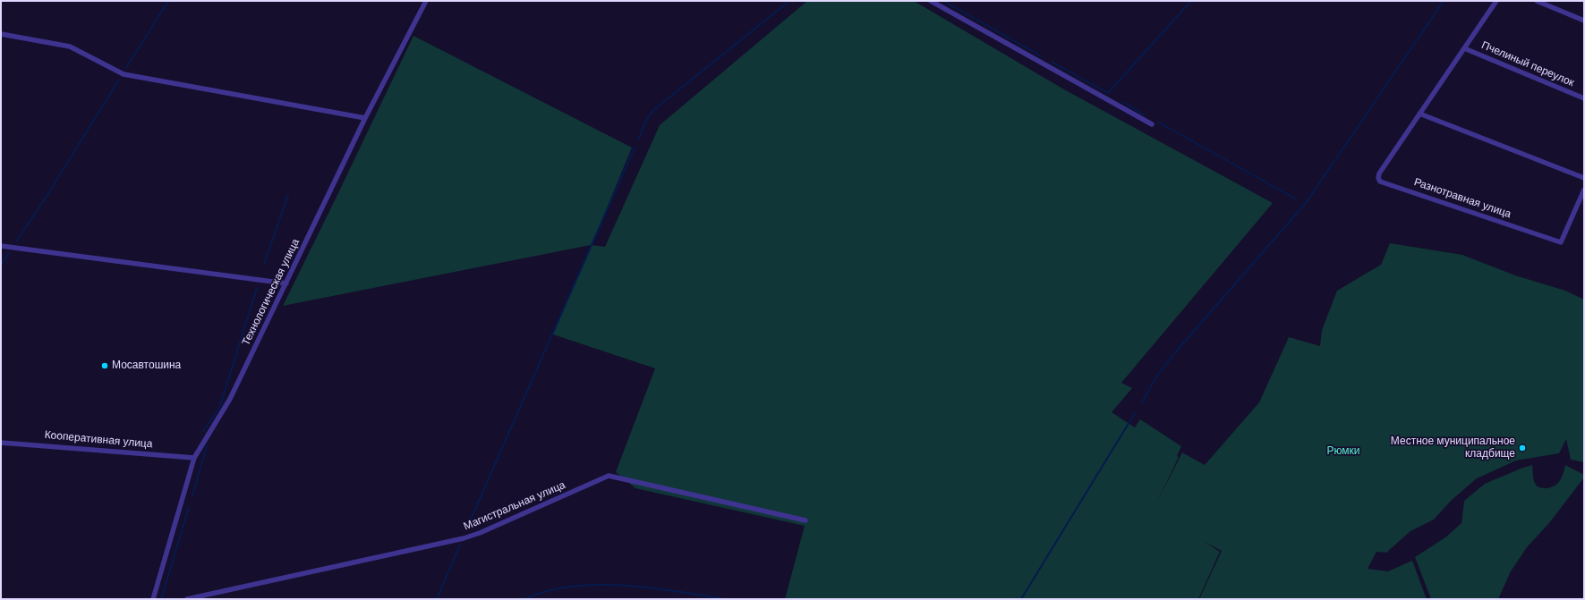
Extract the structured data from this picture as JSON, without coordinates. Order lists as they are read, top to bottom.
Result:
{
  "streets": {
    "street": [
      "Пчелиный переулок",
      "Разнотравная улица",
      "Технологическая улица",
      "Кооперативная улица",
      "Магистральная улица"
    ]
  },
  "crossings": [
    ["Пчелиный переулок", "Разнотравная улица"],
    ["Технологическая улица", "Кооперативная улица"]
  ],
  "parks": ["Рюмки"],
  "places": ["Мосавтошина", "Местное муниципальное кладбище"]
}
